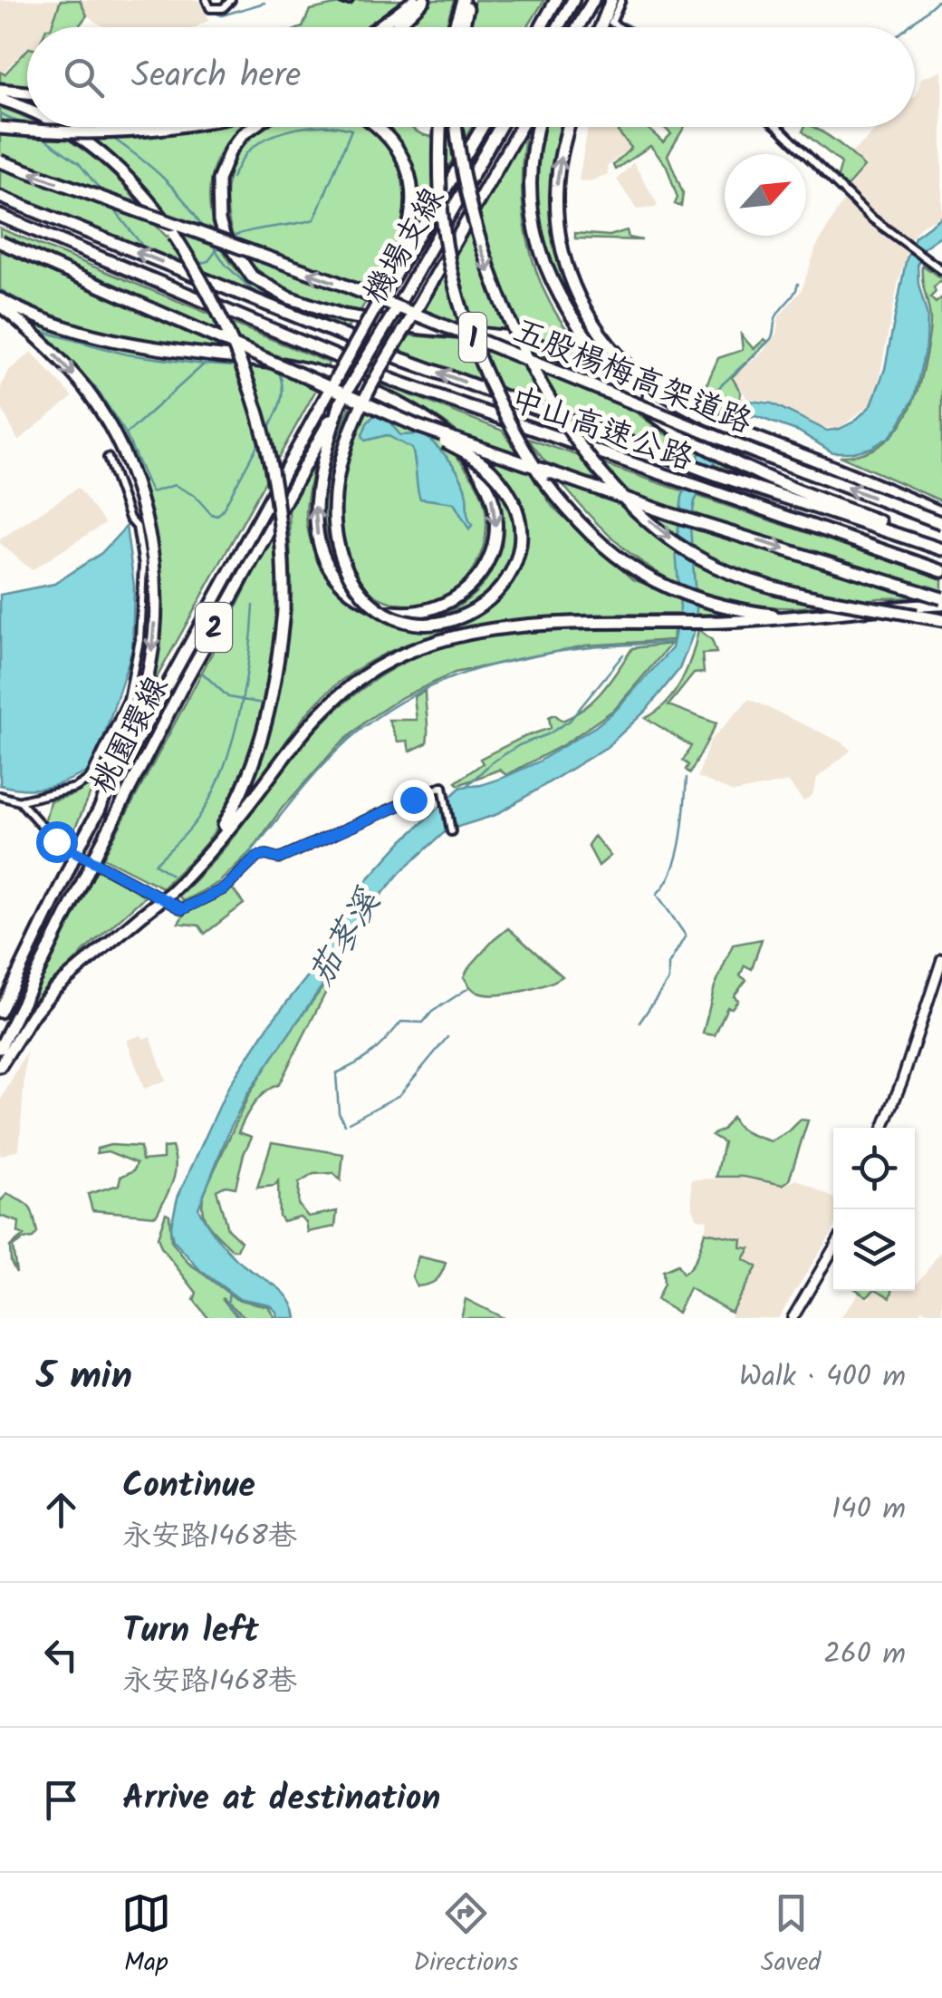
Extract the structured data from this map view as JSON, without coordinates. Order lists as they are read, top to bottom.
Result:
{
  "streets": {
    "highway": [
      "機場支線",
      "1",
      "五股楊梅高架道路",
      "中山高速公路",
      "2",
      "桃園環線"
    ]
  },
  "crossings": [
    ["機場支線", "桃園環線"]
  ],
  "water": ["茄苳溪"],
  "north": "top right",
  "page": {
    "search": "Search here",
    "heading": ["5 min", "Walk · 400 m"],
    "list": [
      ["Continue", "永安路1468巷", "140 m"],
      ["Turn left", "永安路1468巷", "260 m"],
      "Arrive at destination"
    ],
    "nav": ["Map", "Directions", "Saved"]
  }
}
